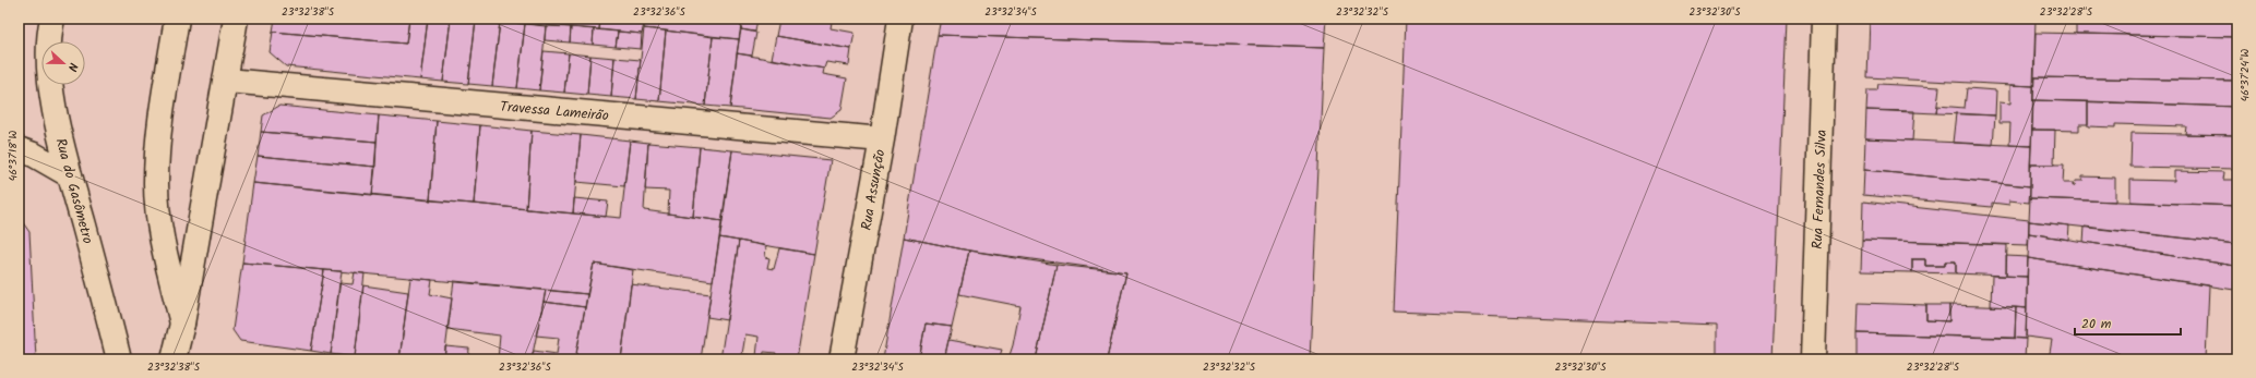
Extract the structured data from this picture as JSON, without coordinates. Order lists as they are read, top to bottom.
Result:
{
  "streets": {
    "street": [
      "Travessa Lameirão",
      "Rua Assunção",
      "Rua Fernandes Silva",
      "Rua do Gasômetro"
    ]
  },
  "crossings": [
    ["Travessa Lameirão", "Rua Assunção"]
  ],
  "scale_bar": "20 m",
  "north": "right",
  "coordinates": [
    "23°32'38\"S",
    "23°32'36\"S",
    "23°32'34\"S",
    "23°32'32\"S",
    "23°32'30\"S",
    "23°32'28\"S",
    "46°37'24\"W",
    "46°37'18\"W"
  ]
}
